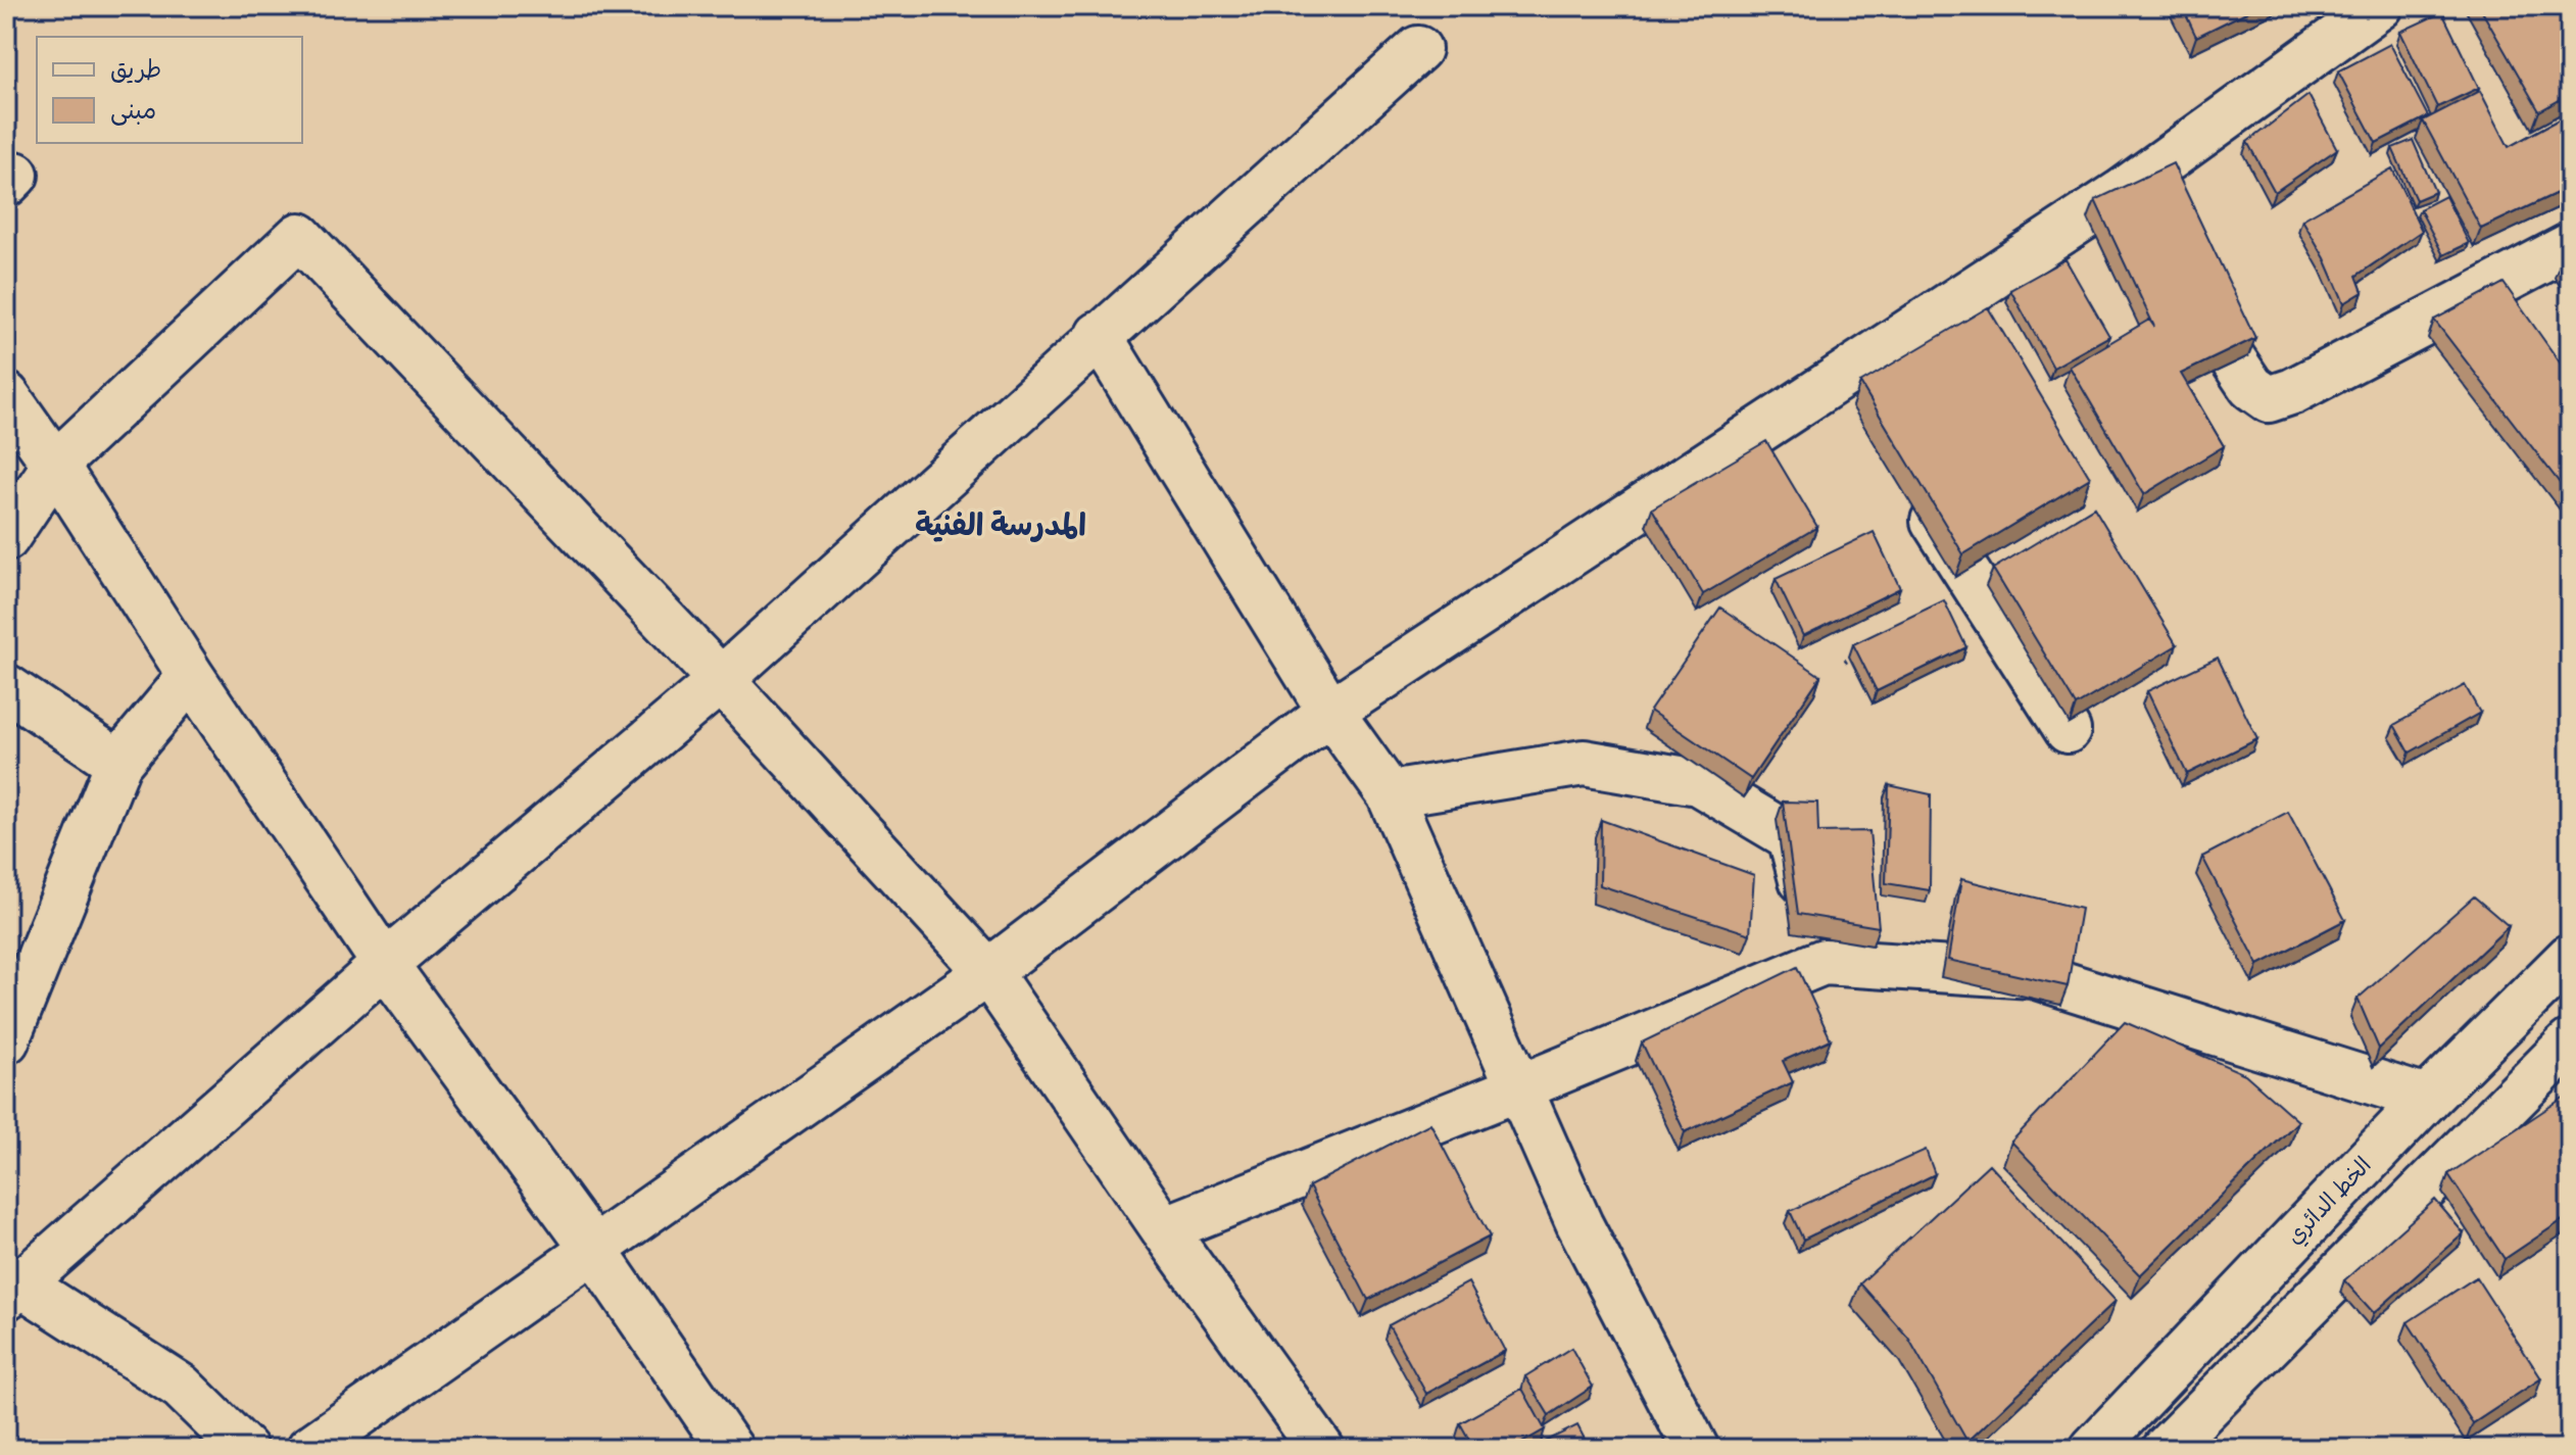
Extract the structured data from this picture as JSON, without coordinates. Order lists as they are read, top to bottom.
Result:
{
  "streets": {
    "street": ["الخط الدائري"]
  },
  "districts": ["المدرسة الفنية"],
  "legend": ["طريق", "مبنى"]
}
